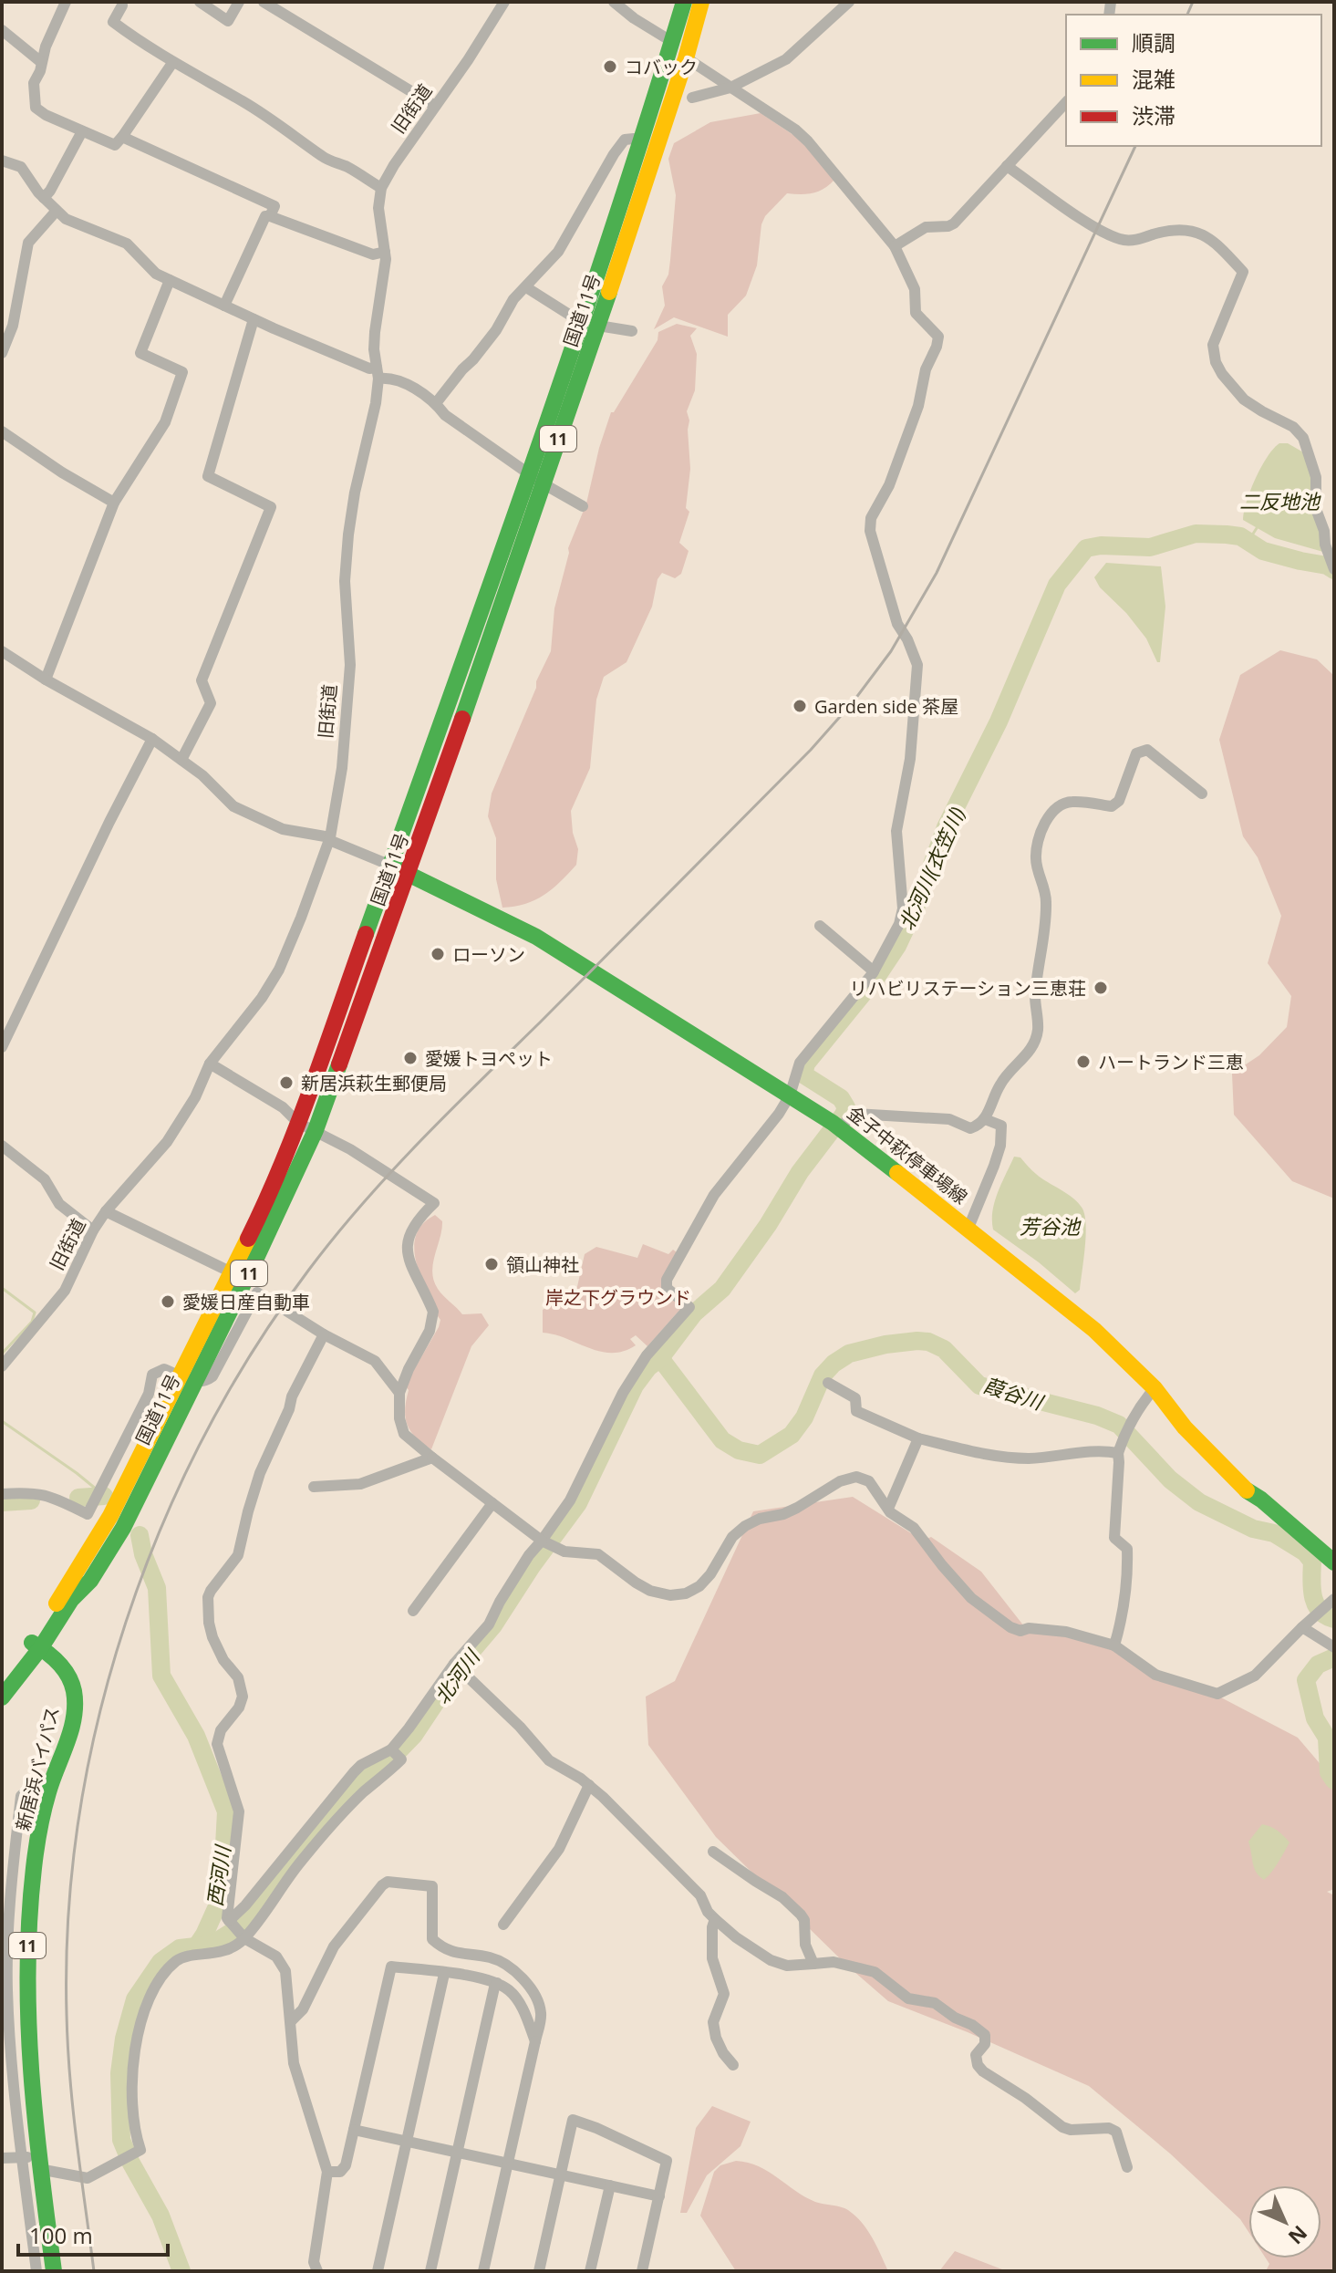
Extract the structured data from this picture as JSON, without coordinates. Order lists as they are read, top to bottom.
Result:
{
  "streets": {
    "main road": [
      "国道11号",
      "11",
      "金子中萩停車場線",
      "新居浜バイパス"
    ],
    "street": ["旧街道"]
  },
  "crossings": [
    ["国道11号", "金子中萩停車場線"],
    ["国道11号", "新居浜バイパス"]
  ],
  "water": [
    "二反地池",
    "北河川(衣笠川)",
    "芳谷池",
    "葭谷川",
    "北河川",
    "西河川"
  ],
  "parks": ["岸之下グラウンド"],
  "places": [
    "コバック",
    "Garden side 茶屋",
    "ローソン",
    "リハビリステーション三恵荘",
    "愛媛トヨペット",
    "ハートランド三恵",
    "新居浜萩生郵便局",
    "領山神社",
    "愛媛日産自動車"
  ],
  "legend": ["順調", "混雑", "渋滞"],
  "scale_bar": "100 m",
  "north": "bottom right"
}
